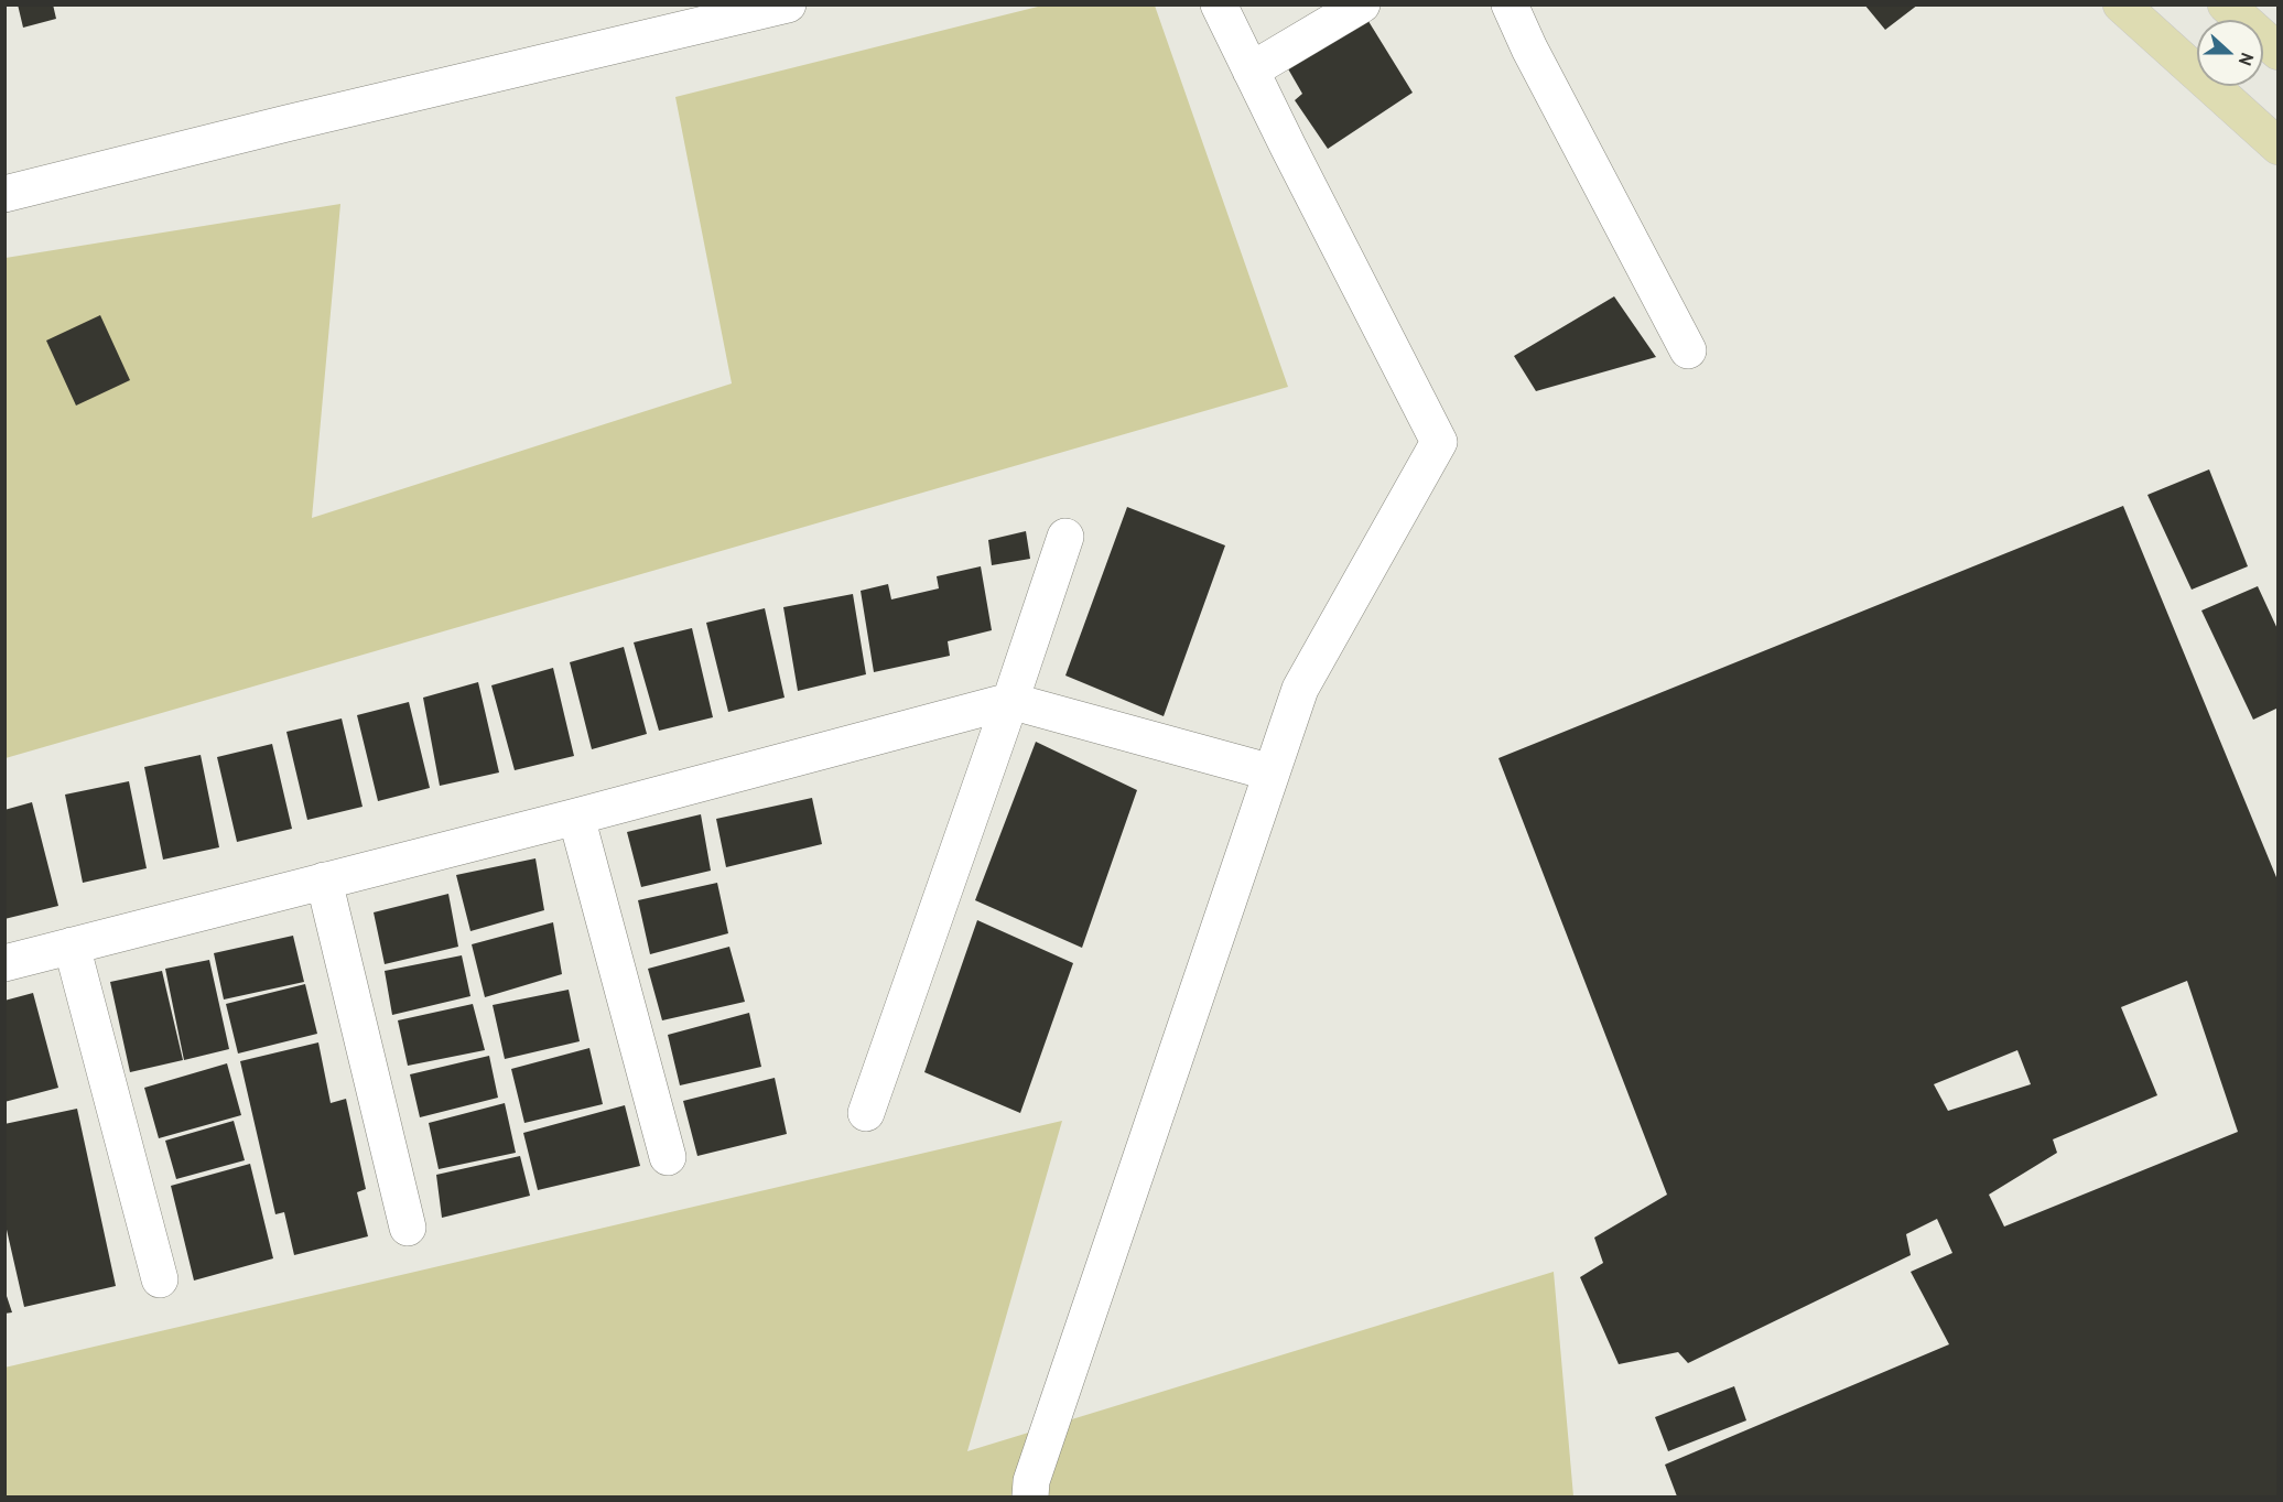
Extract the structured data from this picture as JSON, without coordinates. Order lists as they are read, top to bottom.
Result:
{
  "north": "right"
}
